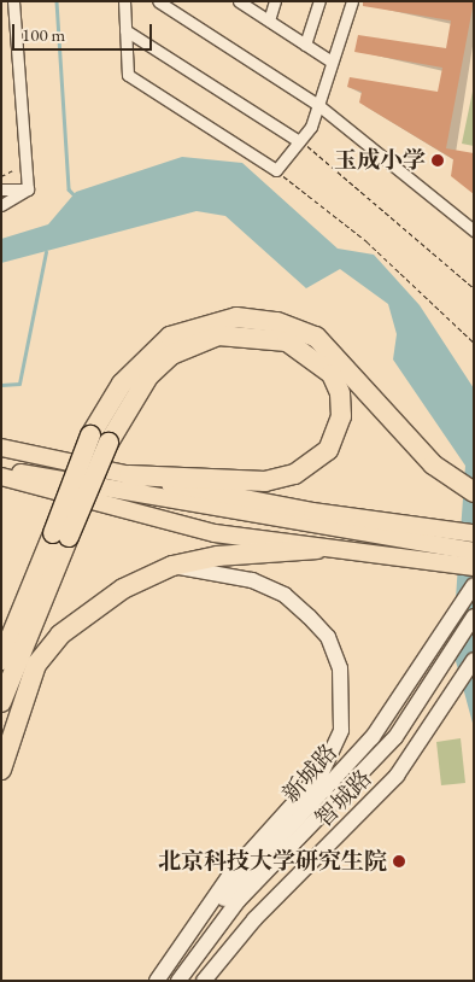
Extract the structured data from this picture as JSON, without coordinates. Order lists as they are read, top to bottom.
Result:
{
  "streets": {
    "street": ["新城路", "智城路"]
  },
  "places": ["玉成小学", "北京科技大学研究生院"],
  "scale_bar": "100 m"
}
